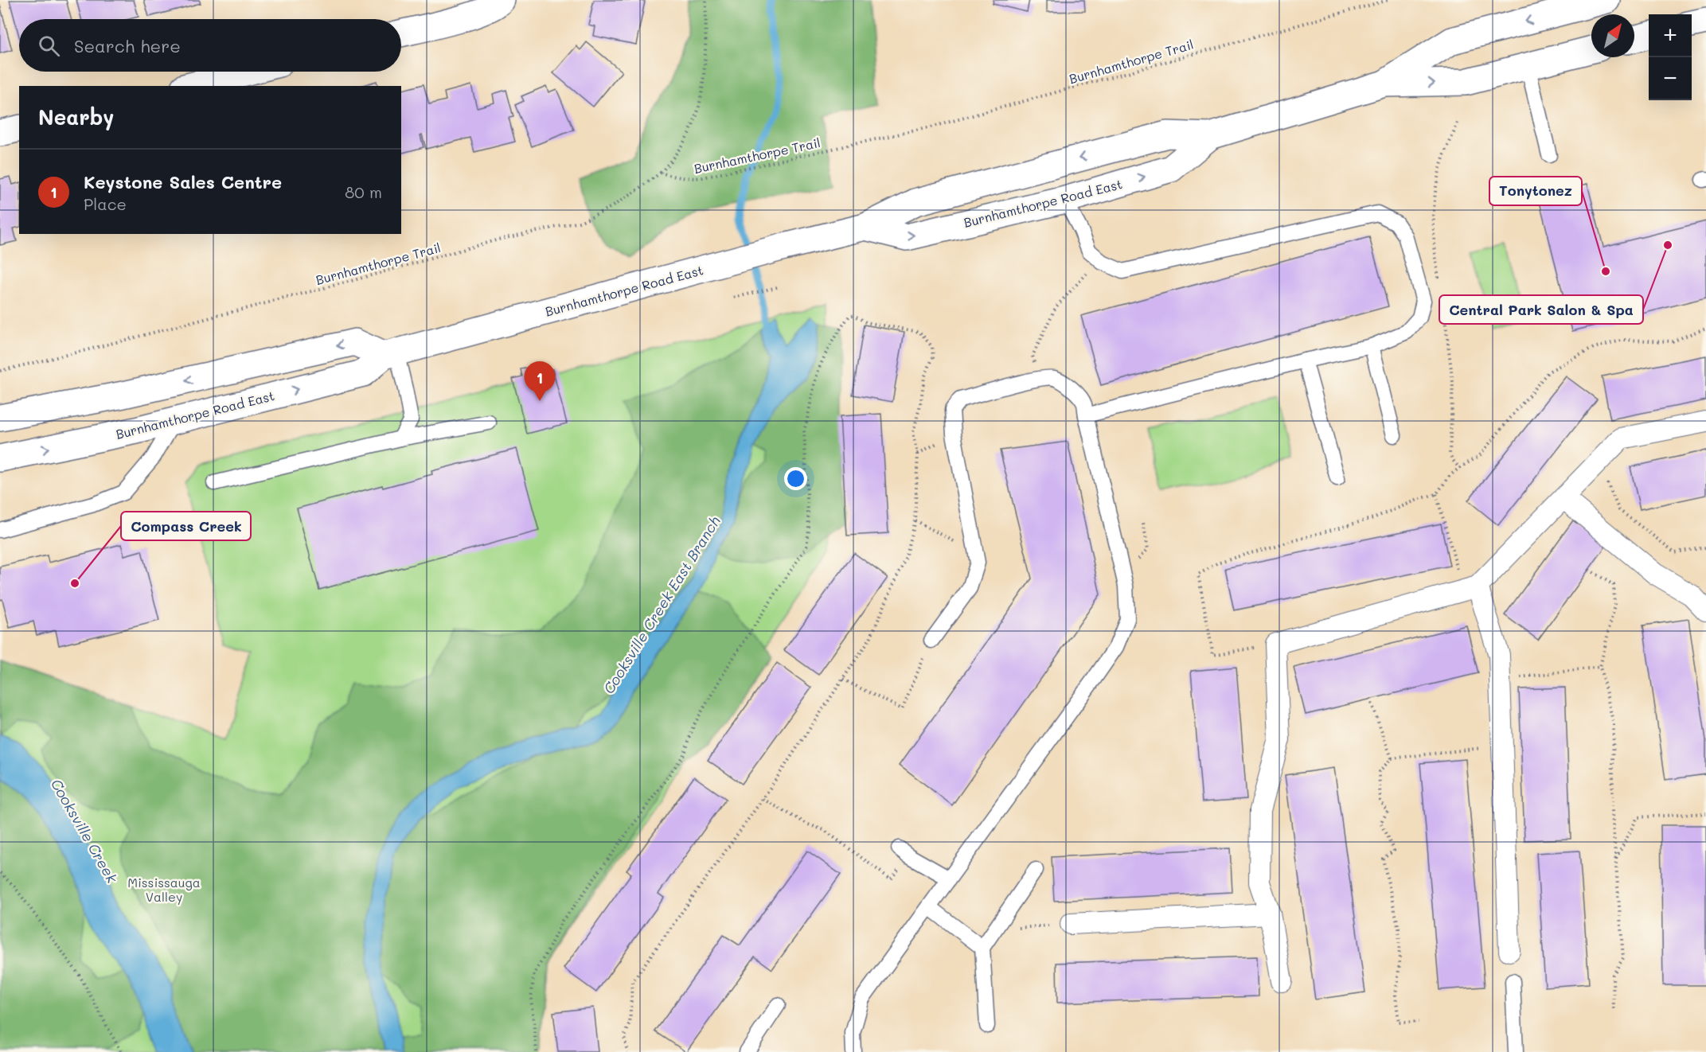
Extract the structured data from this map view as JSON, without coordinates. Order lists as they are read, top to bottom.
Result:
{
  "streets": {
    "main road": ["Burnhamthorpe Road East"],
    "path": ["Burnhamthorpe Trail"]
  },
  "water": ["Cooksville Creek East Branch", "Cooksville Creek"],
  "parks": ["Mississauga Valley"],
  "places": ["Central Park Salon & Spa", "Tonytonez", "Compass Creek"],
  "north": "top right",
  "page": {
    "map_buttons": ["+", "−"],
    "search": "Search here",
    "heading": "Nearby",
    "list": [
      {
        "mark": "1",
        "name": "Keystone Sales Centre",
        "note": "Place",
        "value": "80 m"
      }
    ],
    "pins": "1"
  }
}
